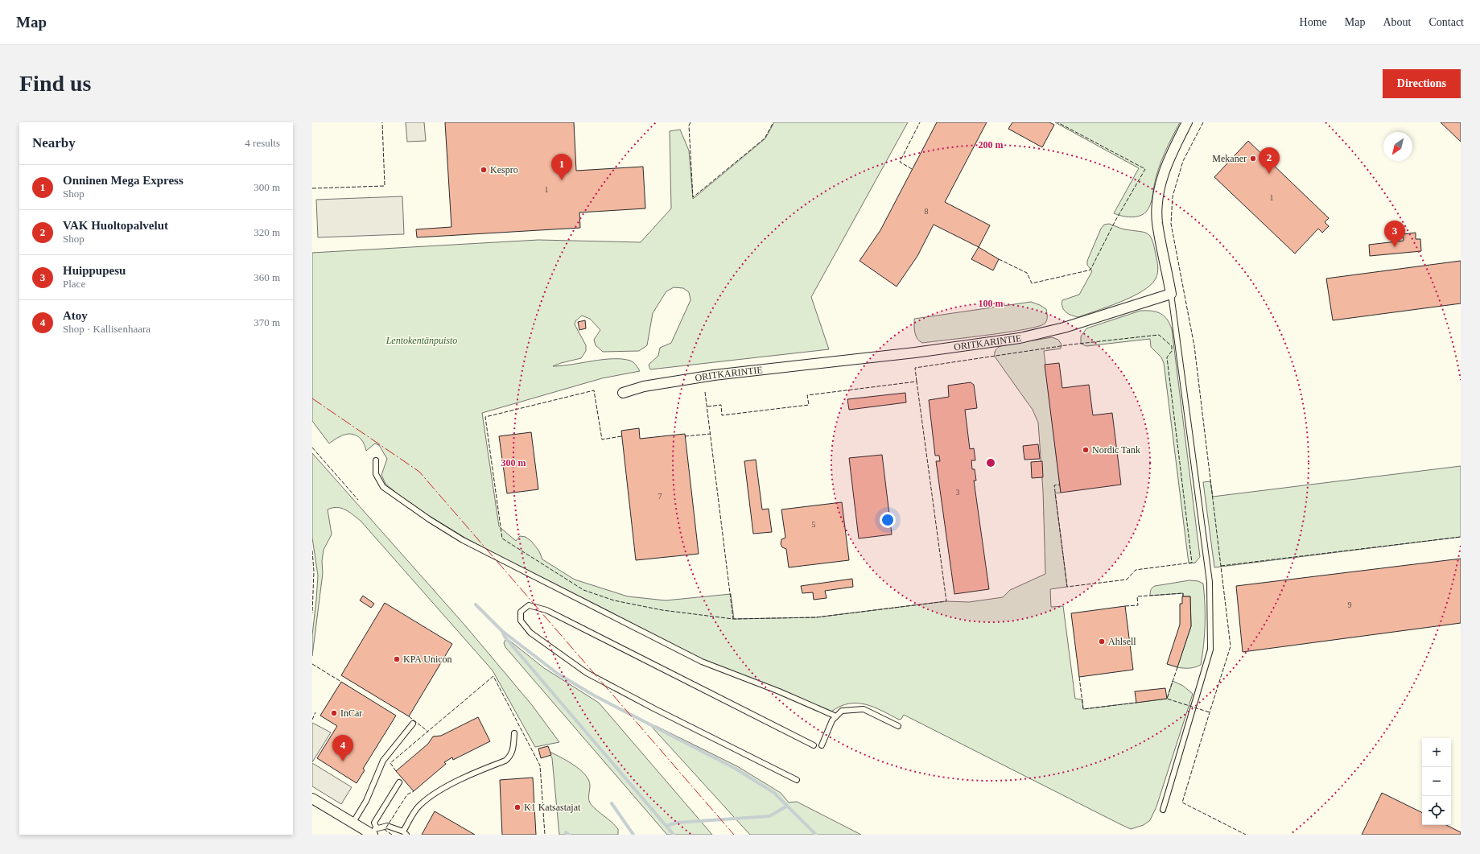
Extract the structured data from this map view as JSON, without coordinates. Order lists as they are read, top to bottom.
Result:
{
  "streets": {
    "street": ["ORITKARINTIE"]
  },
  "parks": ["Lentokentänpuisto"],
  "places": [
    "Mekaner",
    "Kespro",
    "Nordic Tank",
    "Ahlsell",
    "KPA Unicon",
    "InCar",
    "K1 Katsastajat"
  ],
  "house_numbers": [
    "1",
    "1",
    "8",
    "3",
    "7",
    "5",
    "9"
  ],
  "north": "bottom left",
  "page": {
    "header": "Map",
    "nav": [
      "Home",
      "Map",
      "About",
      "Contact"
    ],
    "buttons": "Directions",
    "title": "Find us",
    "heading": ["Nearby", "4 results"],
    "pins": [
      "2",
      "1",
      "3",
      "4"
    ],
    "list": [
      {
        "mark": "1",
        "name": "Onninen Mega Express",
        "note": "Shop",
        "value": "300 m"
      },
      {
        "mark": "2",
        "name": "VAK Huoltopalvelut",
        "note": "Shop",
        "value": "320 m"
      },
      {
        "mark": "3",
        "name": "Huippupesu",
        "note": "Place",
        "value": "360 m"
      },
      {
        "mark": "4",
        "name": "Atoy",
        "note": "Shop · Kallisenhaara",
        "value": "370 m"
      }
    ],
    "map_buttons": ["+", "−"]
  },
  "rings": ["200 m", "100 m", "300 m"]
}
